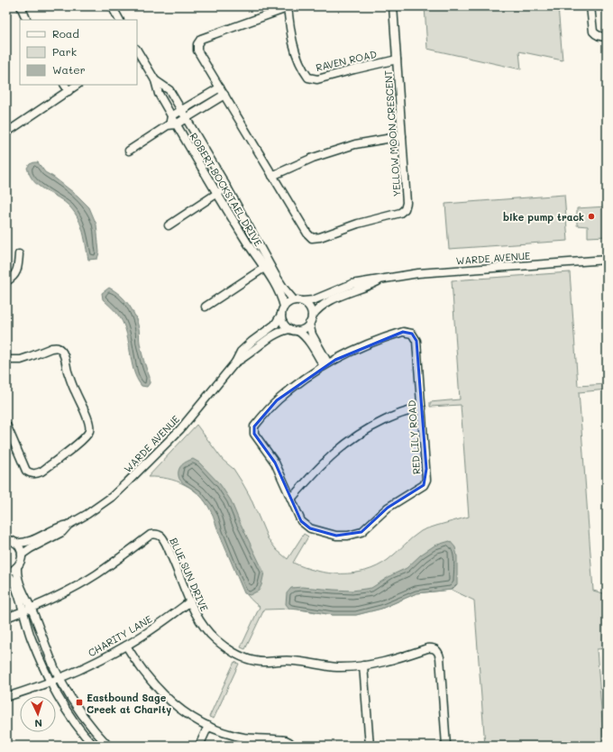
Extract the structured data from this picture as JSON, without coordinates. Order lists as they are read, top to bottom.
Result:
{
  "streets": {
    "street": [
      "RAVEN ROAD",
      "YELLOW MOON CRESCENT",
      "ROBERT BOCKSTAEL DRIVE",
      "WARDE AVENUE",
      "RED LILY ROAD",
      "BLUE SUN DRIVE",
      "CHARITY LANE"
    ]
  },
  "crossings": [
    ["RAVEN ROAD", "YELLOW MOON CRESCENT"],
    ["ROBERT BOCKSTAEL DRIVE", "WARDE AVENUE"],
    ["BLUE SUN DRIVE", "CHARITY LANE"]
  ],
  "places": {
    "other": ["bike pump track"],
    "transit": ["Eastbound Sage Creek at Charity"]
  },
  "legend": ["Road", "Park", "Water"],
  "north": "bottom"
}
